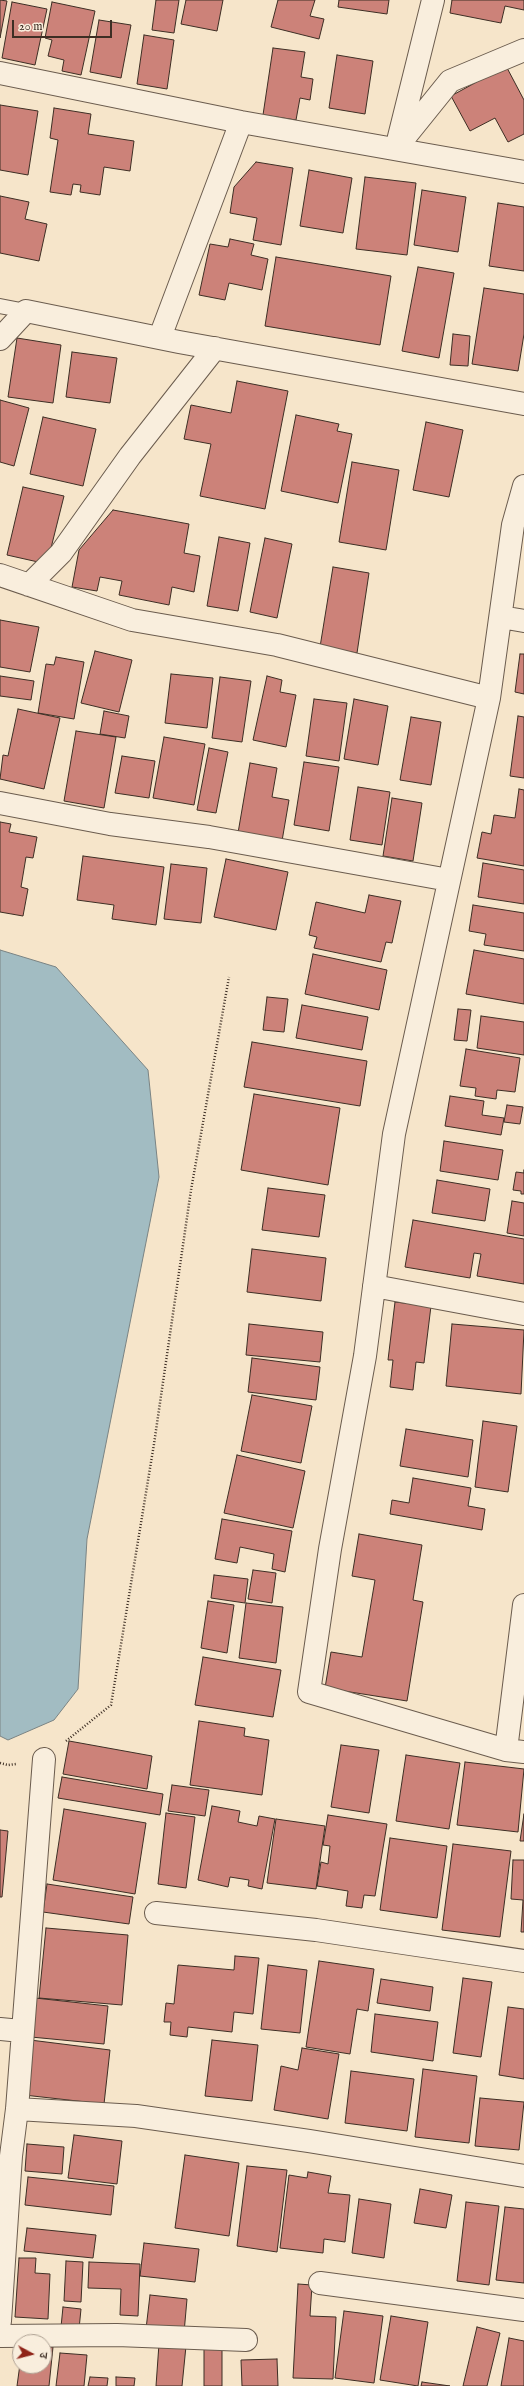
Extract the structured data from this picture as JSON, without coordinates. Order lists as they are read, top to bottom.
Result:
{
  "scale_bar": "20 m",
  "north": "right"
}
